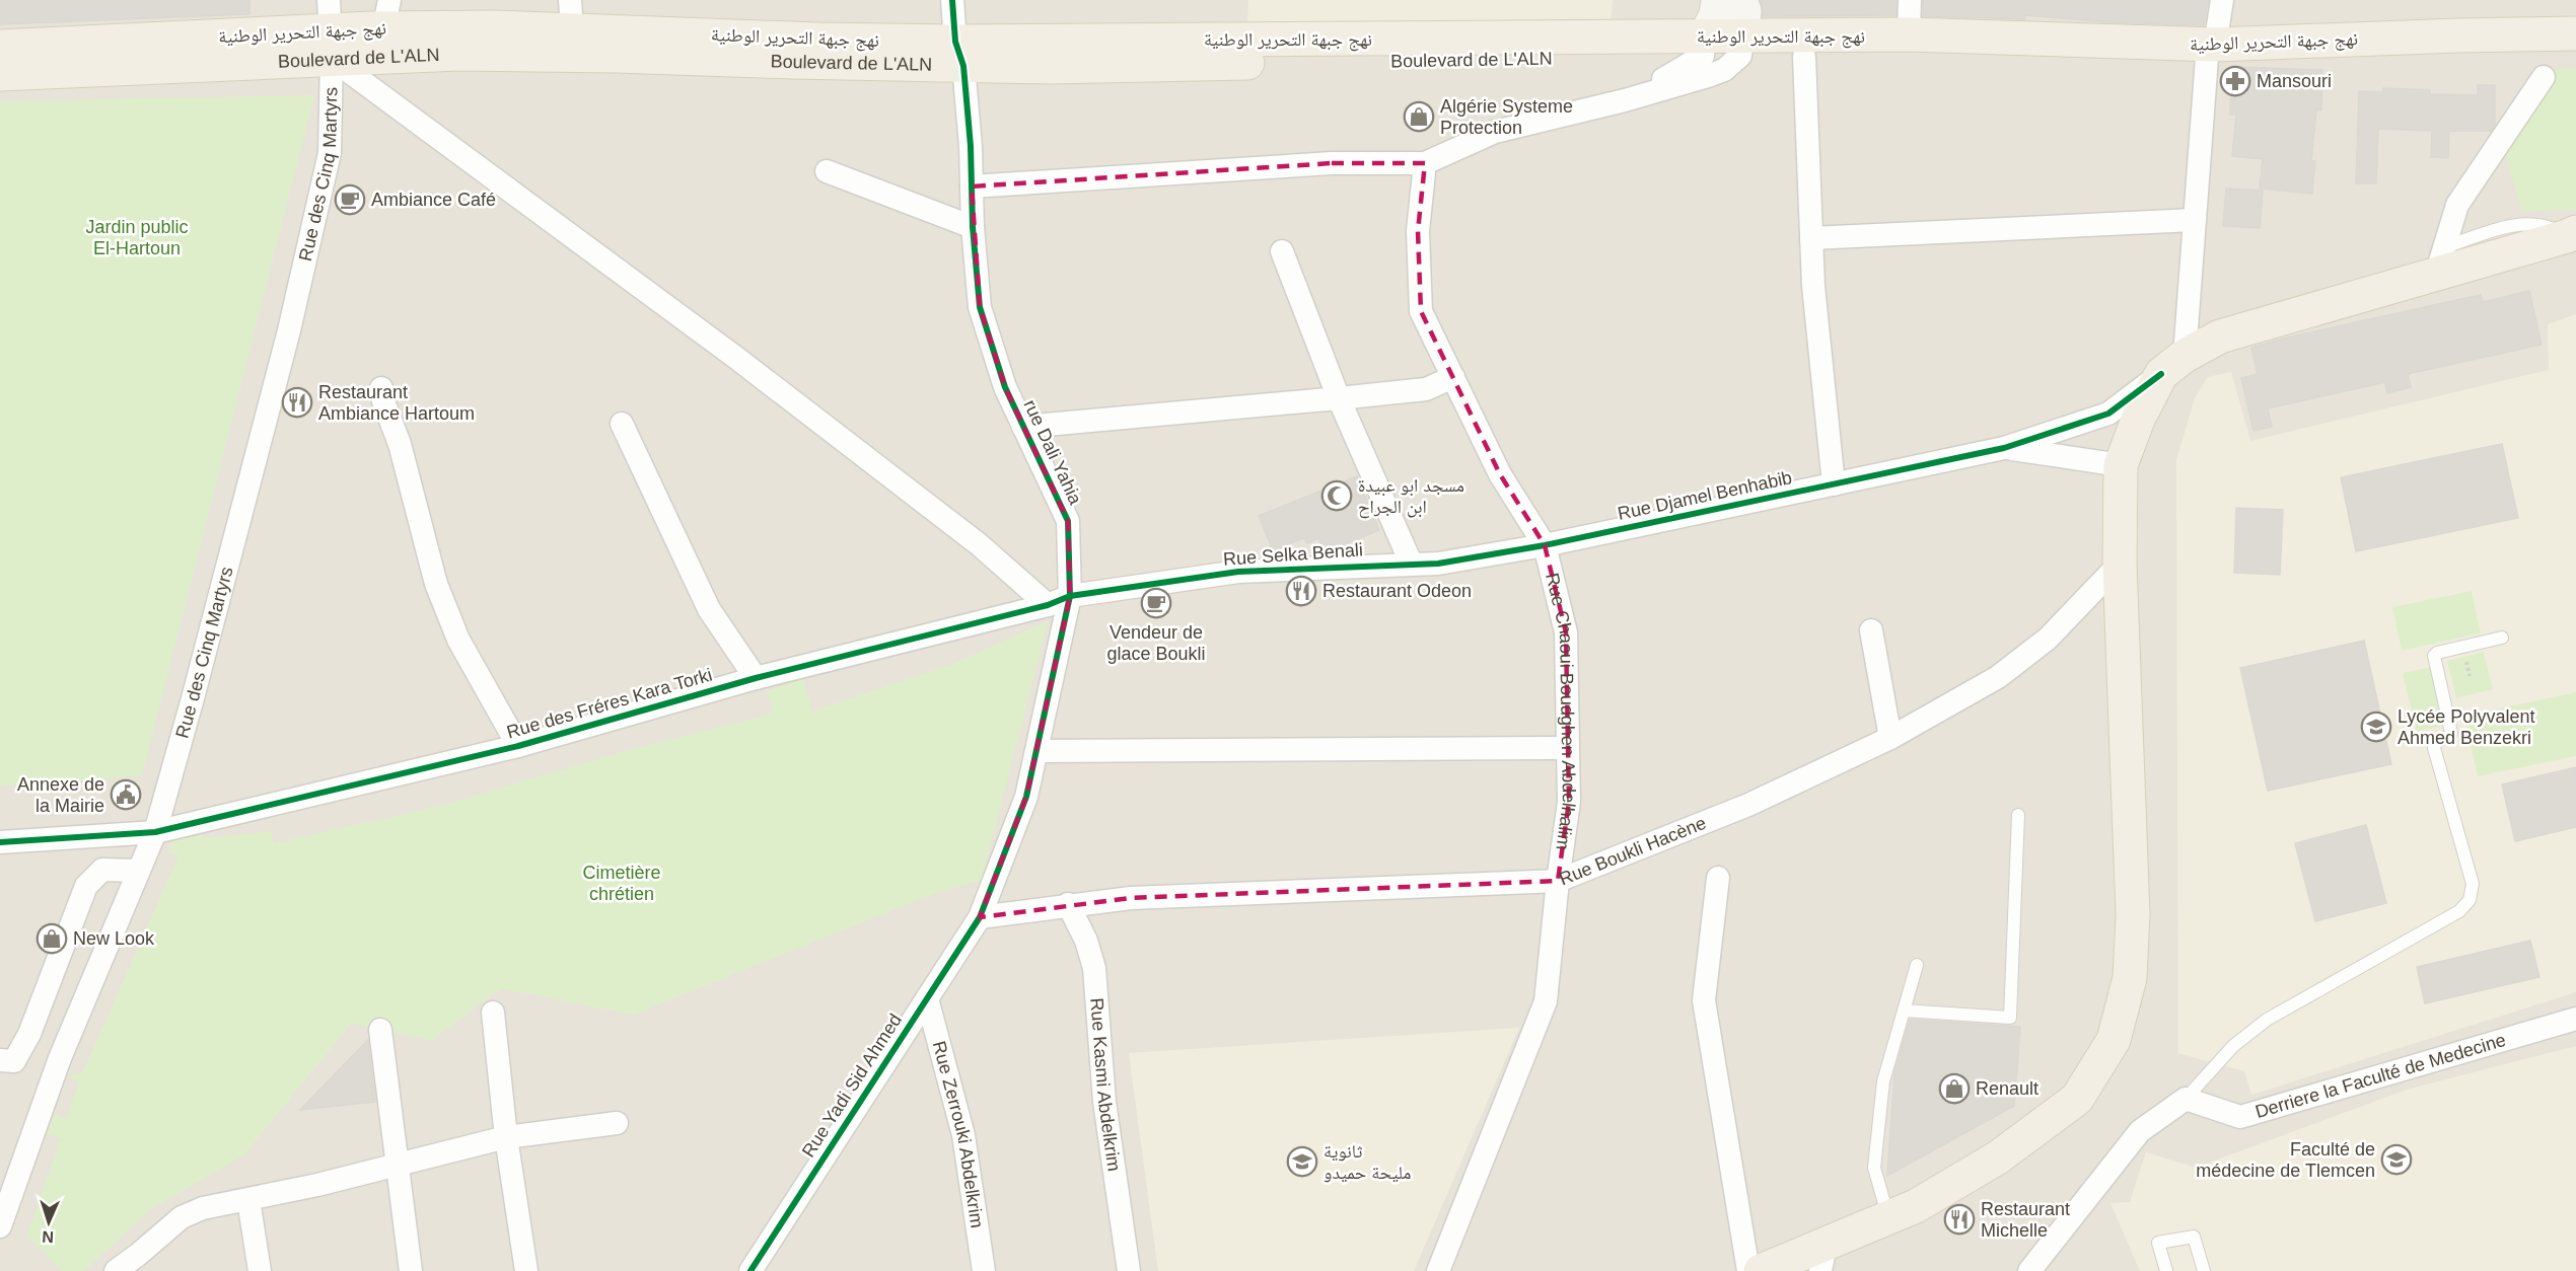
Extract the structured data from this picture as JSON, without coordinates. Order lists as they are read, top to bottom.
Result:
{
  "streets": {
    "main road": ["نهج جبهة التحرير الوطنية", "Boulevard de L'ALN"],
    "street": [
      "Rue des Cinq Martyrs",
      "rue Dali Yahia",
      "Rue Djamel Benhabib",
      "Rue Selka Benali",
      "Rue des Fréres Kara Torki",
      "Rue Chaoui Boudghen Abdelhalim",
      "Rue Boukli Hacène",
      "Derriere la Faculté de Medecine",
      "Rue Yadi Sid Ahmed",
      "Rue Kasmi Abdelkrim",
      "Rue Zerrouki Abdelkrim"
    ]
  },
  "crossings": [
    ["نهج جبهة التحرير الوطنية", "Boulevard de L'ALN"],
    ["نهج جبهة التحرير الوطنية", "Rue des Cinq Martyrs"],
    ["نهج جبهة التحرير الوطنية", "rue Dali Yahia"],
    ["Boulevard de L'ALN", "Rue des Cinq Martyrs"],
    ["Boulevard de L'ALN", "rue Dali Yahia"],
    ["Rue des Cinq Martyrs", "Rue des Fréres Kara Torki"],
    ["rue Dali Yahia", "Rue Selka Benali"],
    ["rue Dali Yahia", "Rue des Fréres Kara Torki"],
    ["rue Dali Yahia", "Rue Boukli Hacène"],
    ["rue Dali Yahia", "Rue Yadi Sid Ahmed"],
    ["Rue Djamel Benhabib", "Rue Selka Benali"],
    ["Rue Djamel Benhabib", "Rue Chaoui Boudghen Abdelhalim"],
    ["Rue Selka Benali", "Rue des Fréres Kara Torki"],
    ["Rue Chaoui Boudghen Abdelhalim", "Rue Boukli Hacène"],
    ["Rue Boukli Hacène", "Rue Yadi Sid Ahmed"],
    ["Rue Boukli Hacène", "Rue Kasmi Abdelkrim"],
    ["Rue Yadi Sid Ahmed", "Rue Zerrouki Abdelkrim"]
  ],
  "parks": ["Jardin public El-Hartoun", "Cimetière chrétien"],
  "places": {
    "pharmacy": ["Mansouri"],
    "shop": ["Algérie Systeme Protection", "New Look", "Renault"],
    "cafe": ["Ambiance Café", "Vendeur de glace Boukli"],
    "restaurant": ["Restaurant Ambiance Hartoum", "Restaurant Odeon", "Restaurant Michelle"],
    "mosque": ["مسجد ابو عبيدة ابن الجراح"],
    "school or university": ["Lycée Polyvalent Ahmed Benzekri", "Faculté de médecine de Tlemcen", "ثانوية مليحة حميدو"],
    "public building": ["Annexe de la Mairie"]
  },
  "north": "bottom"
}
